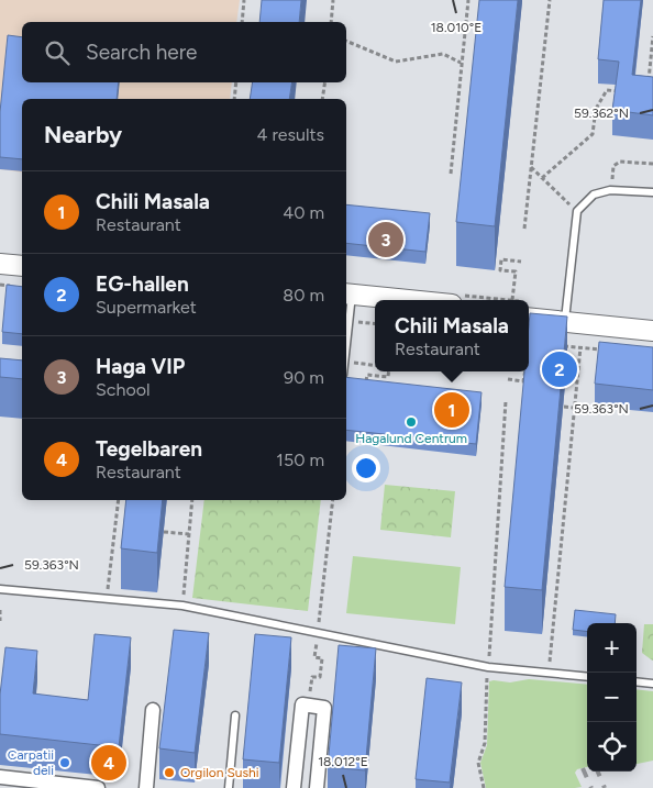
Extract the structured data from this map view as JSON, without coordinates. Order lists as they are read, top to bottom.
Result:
{
  "places": ["Hagalund Centrum", "Carpatii deli", "Orgilon Sushi"],
  "page": {
    "search": "Search here",
    "heading": ["Nearby", "4 results"],
    "list": [
      {
        "mark": "1",
        "name": "Chili Masala",
        "note": "Restaurant",
        "value": "40 m"
      },
      {
        "mark": "2",
        "name": "EG-hallen",
        "note": "Supermarket",
        "value": "80 m"
      },
      {
        "mark": "3",
        "name": "Haga VIP",
        "note": "School",
        "value": "90 m"
      },
      {
        "mark": "4",
        "name": "Tegelbaren",
        "note": "Restaurant",
        "value": "150 m"
      }
    ],
    "pins": [
      "3",
      "2",
      "1",
      "4"
    ],
    "popup": ["Chili Masala", "Restaurant"],
    "map_buttons": ["+", "−"]
  },
  "coordinates": [
    "18.010°E",
    "59.362°N",
    "59.363°N",
    "18.012°E"
  ]
}
